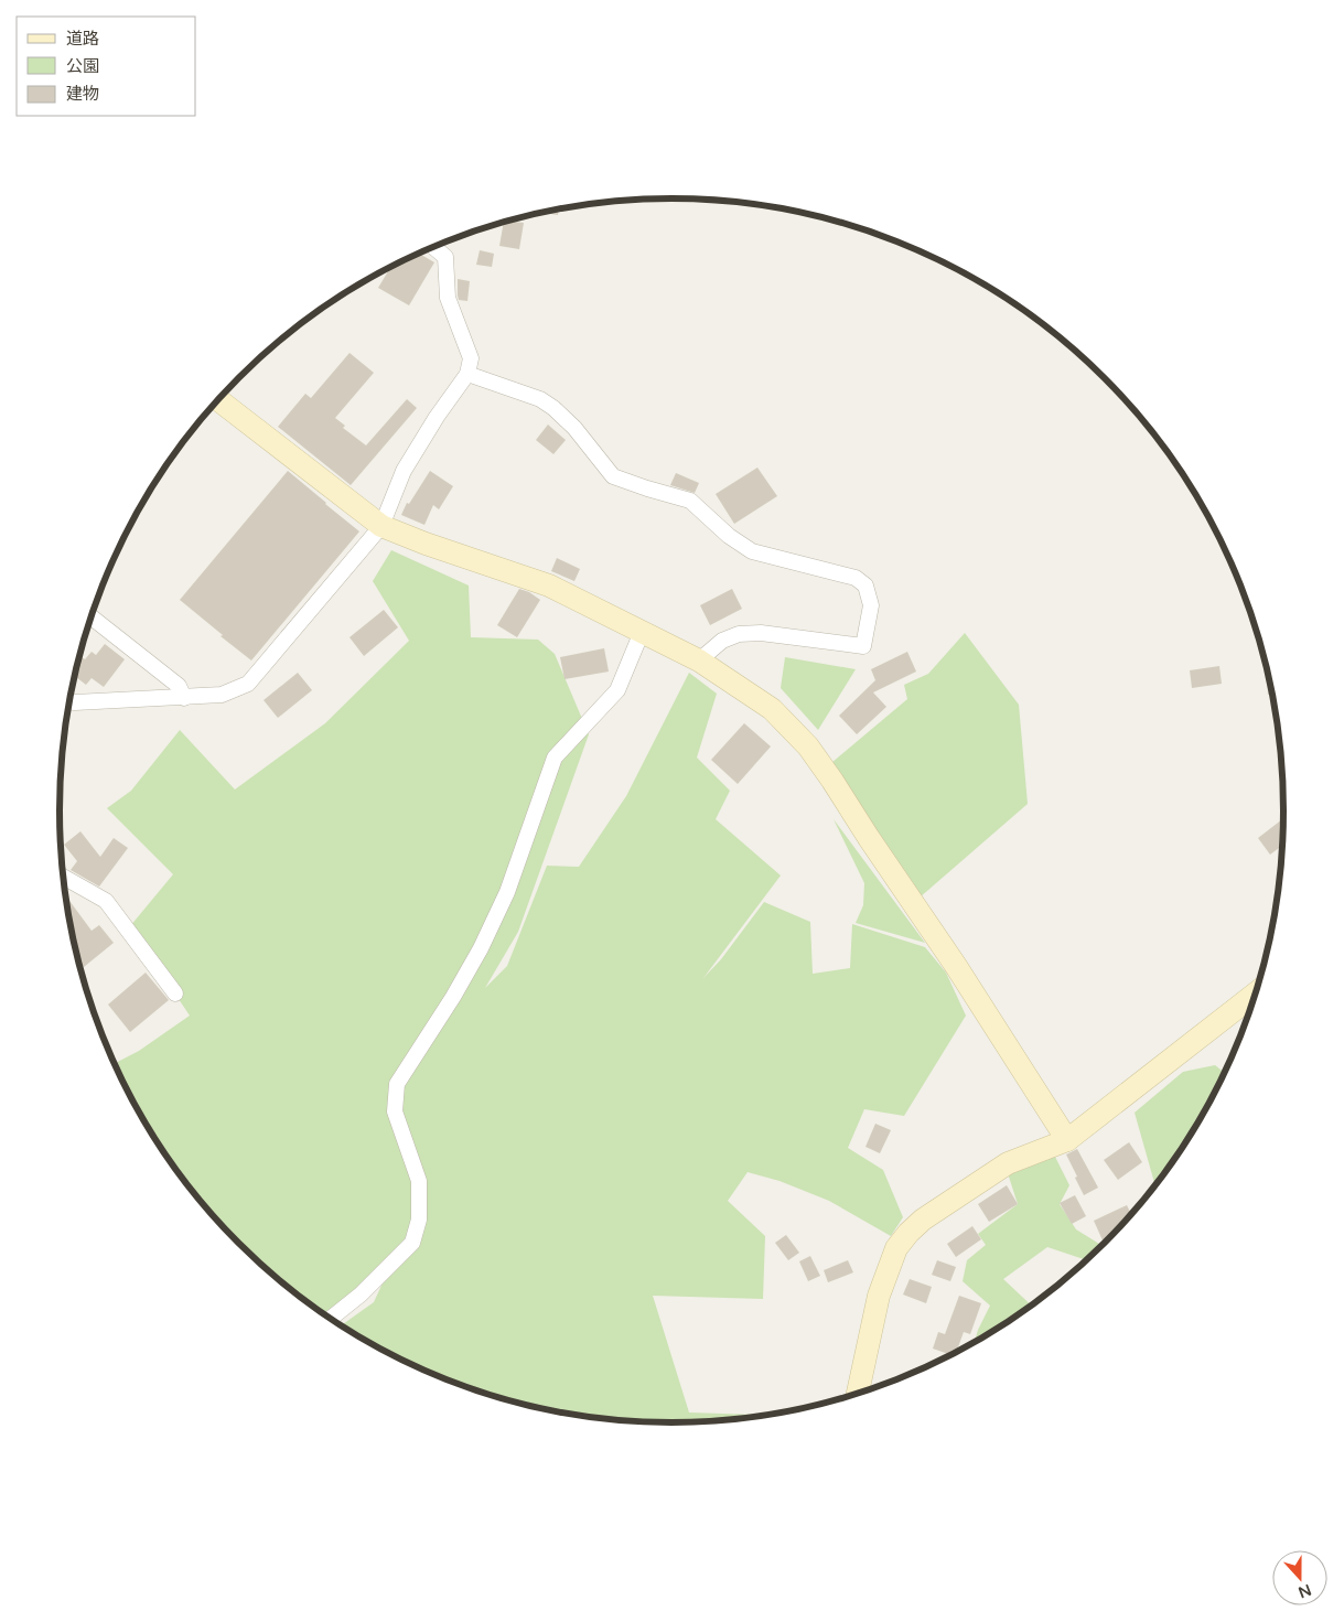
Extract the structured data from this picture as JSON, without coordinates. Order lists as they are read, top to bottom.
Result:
{
  "legend": ["道路", "公園", "建物"],
  "north": "bottom"
}
